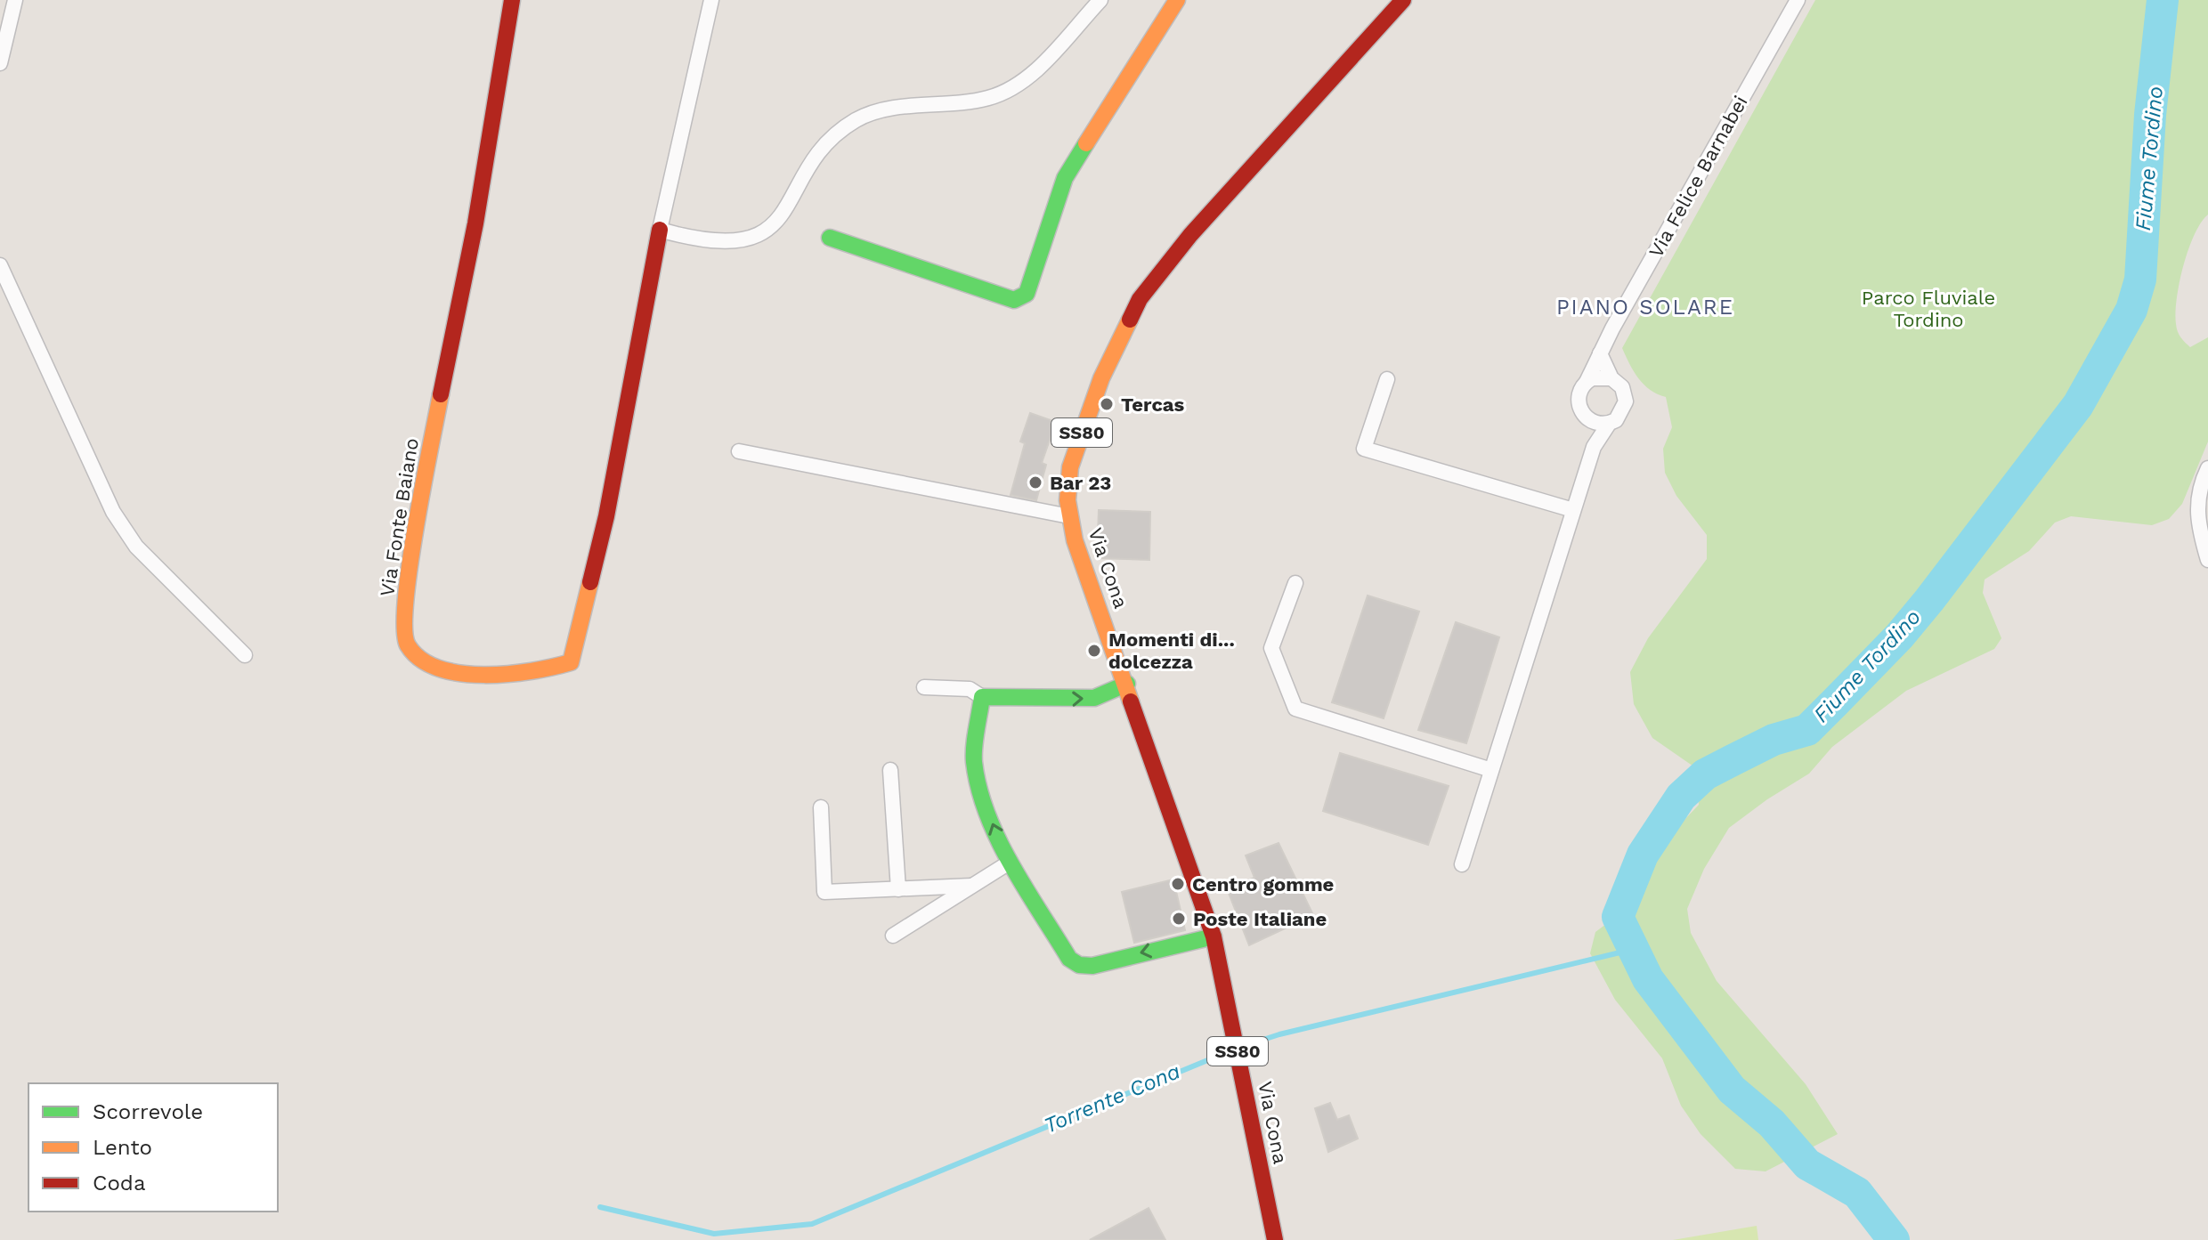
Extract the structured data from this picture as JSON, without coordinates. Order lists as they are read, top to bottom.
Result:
{
  "streets": {
    "street": [
      "Via Felice Barnabei",
      "SS80",
      "Via Fonte Baiano",
      "Via Cona"
    ]
  },
  "districts": ["PIANO SOLARE"],
  "water": ["Fiume Tordino", "Torrente Cona"],
  "parks": ["Parco Fluviale Tordino"],
  "places": [
    "Tercas",
    "Bar 23",
    "Momenti di... dolcezza",
    "Centro gomme",
    "Poste Italiane"
  ],
  "legend": ["Scorrevole", "Lento", "Coda"]
}
